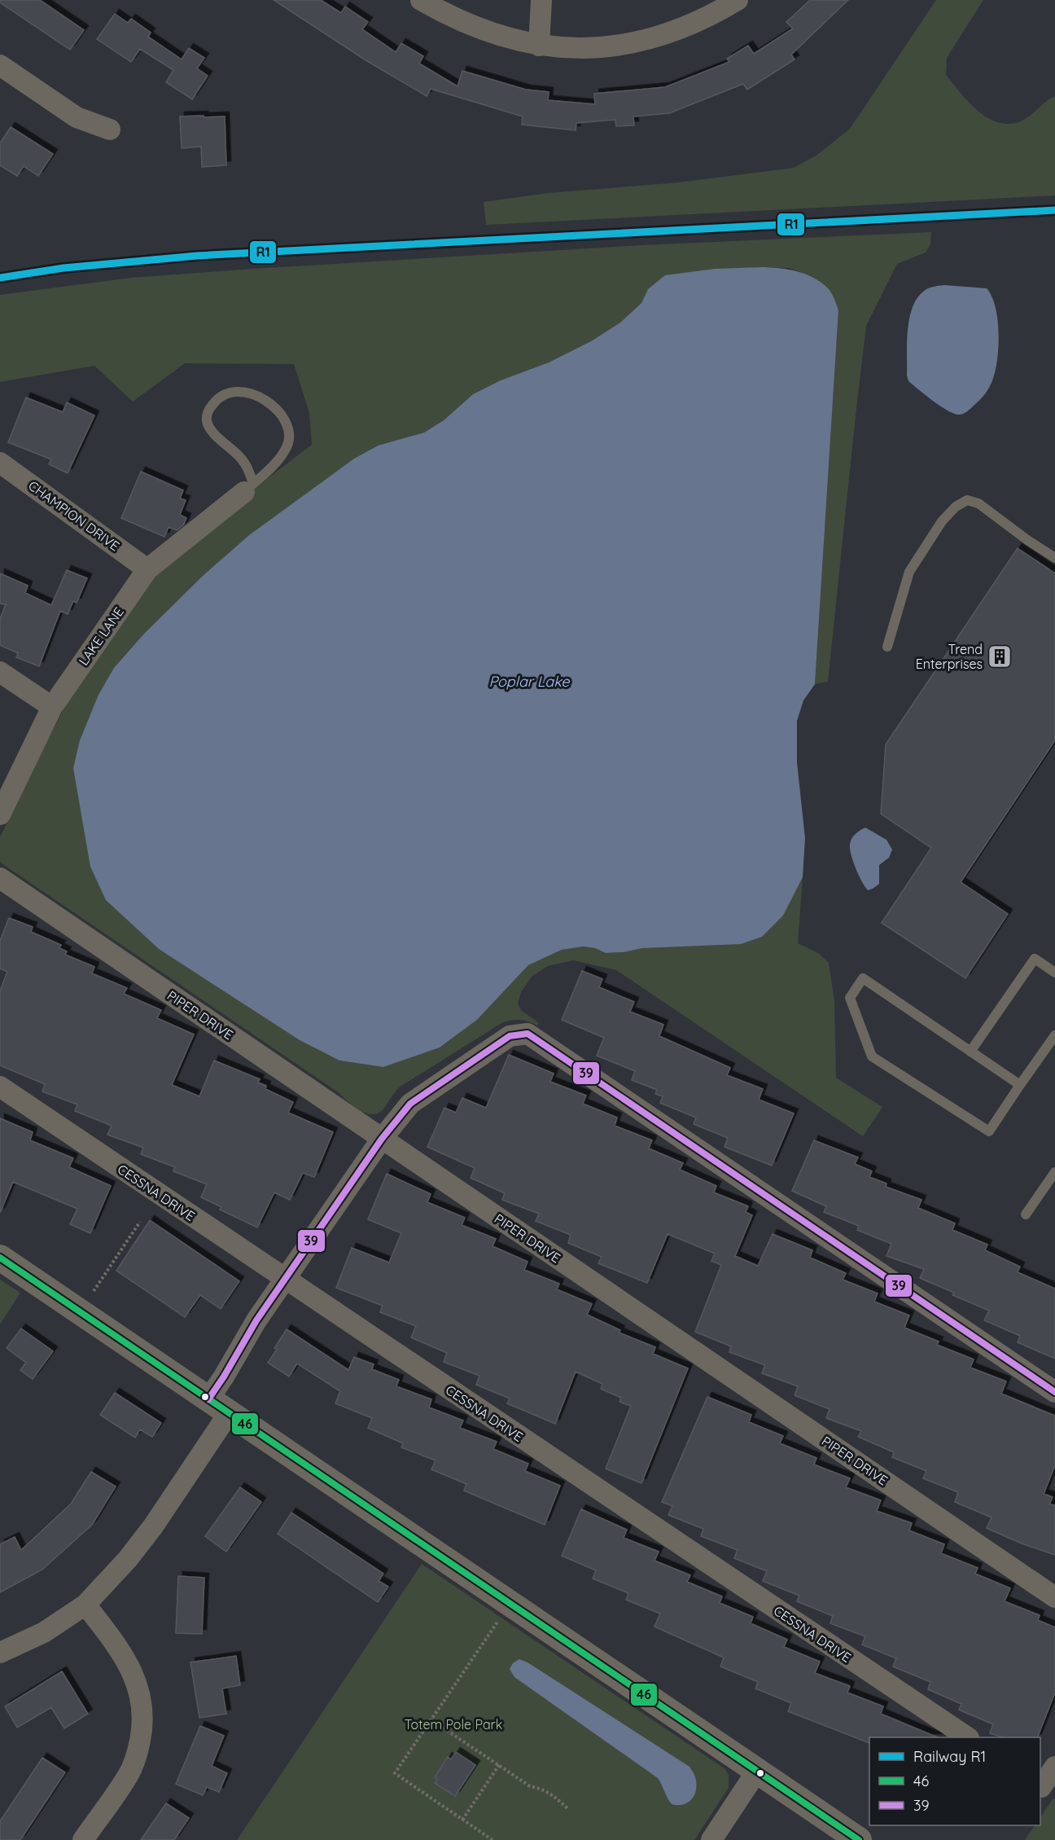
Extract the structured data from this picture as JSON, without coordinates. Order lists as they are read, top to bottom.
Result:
{
  "streets": {
    "street": [
      "CHAMPION DRIVE",
      "LAKE LANE",
      "PIPER DRIVE",
      "CESSNA DRIVE"
    ]
  },
  "crossings": [
    ["CHAMPION DRIVE", "LAKE LANE"]
  ],
  "water": ["Poplar Lake"],
  "parks": ["Totem Pole Park"],
  "places": {
    "building": ["Trend Enterprises"]
  },
  "lines": ["rail line R1", "transit line 39", "transit line 46"],
  "legend": ["Railway R1", "46", "39"]
}
